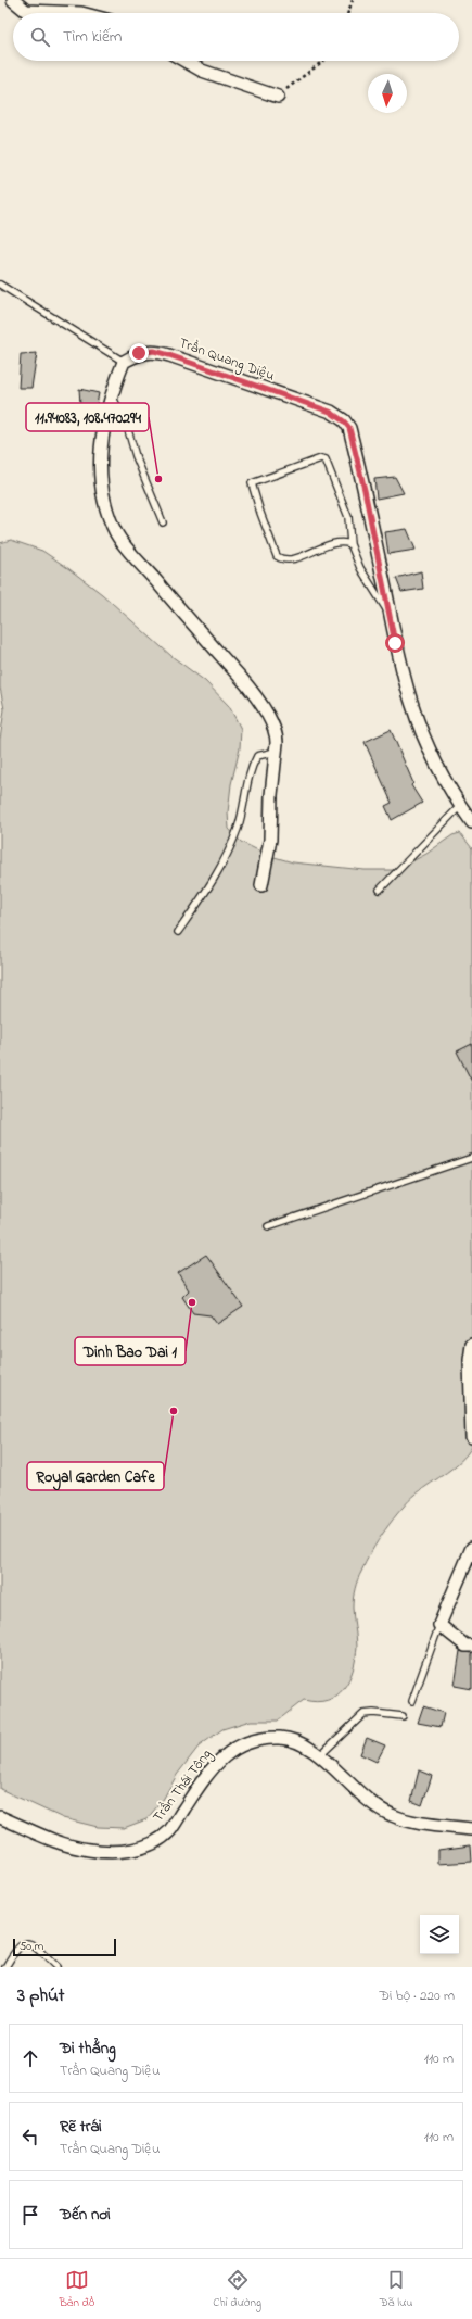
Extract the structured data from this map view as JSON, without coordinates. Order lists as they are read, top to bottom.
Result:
{
  "streets": {
    "street": ["Trần Quang Diệu", "Trần Thái Tông"]
  },
  "places": ["11.94083, 108.470294", "Dinh Bao Dai 1", "Royal Garden Cafe"],
  "scale_bar": "50 m",
  "north": "bottom",
  "page": {
    "search": "Tìm kiếm",
    "scale": "50 m",
    "heading": ["3 phút", "Đi bộ · 220 m"],
    "list": [
      ["Đi thẳng", "Trần Quang Diệu", "110 m"],
      ["Rẽ trái", "Trần Quang Diệu", "110 m"],
      "Đến nơi"
    ],
    "nav": ["Bản đồ", "Chỉ đường", "Đã lưu"]
  }
}
